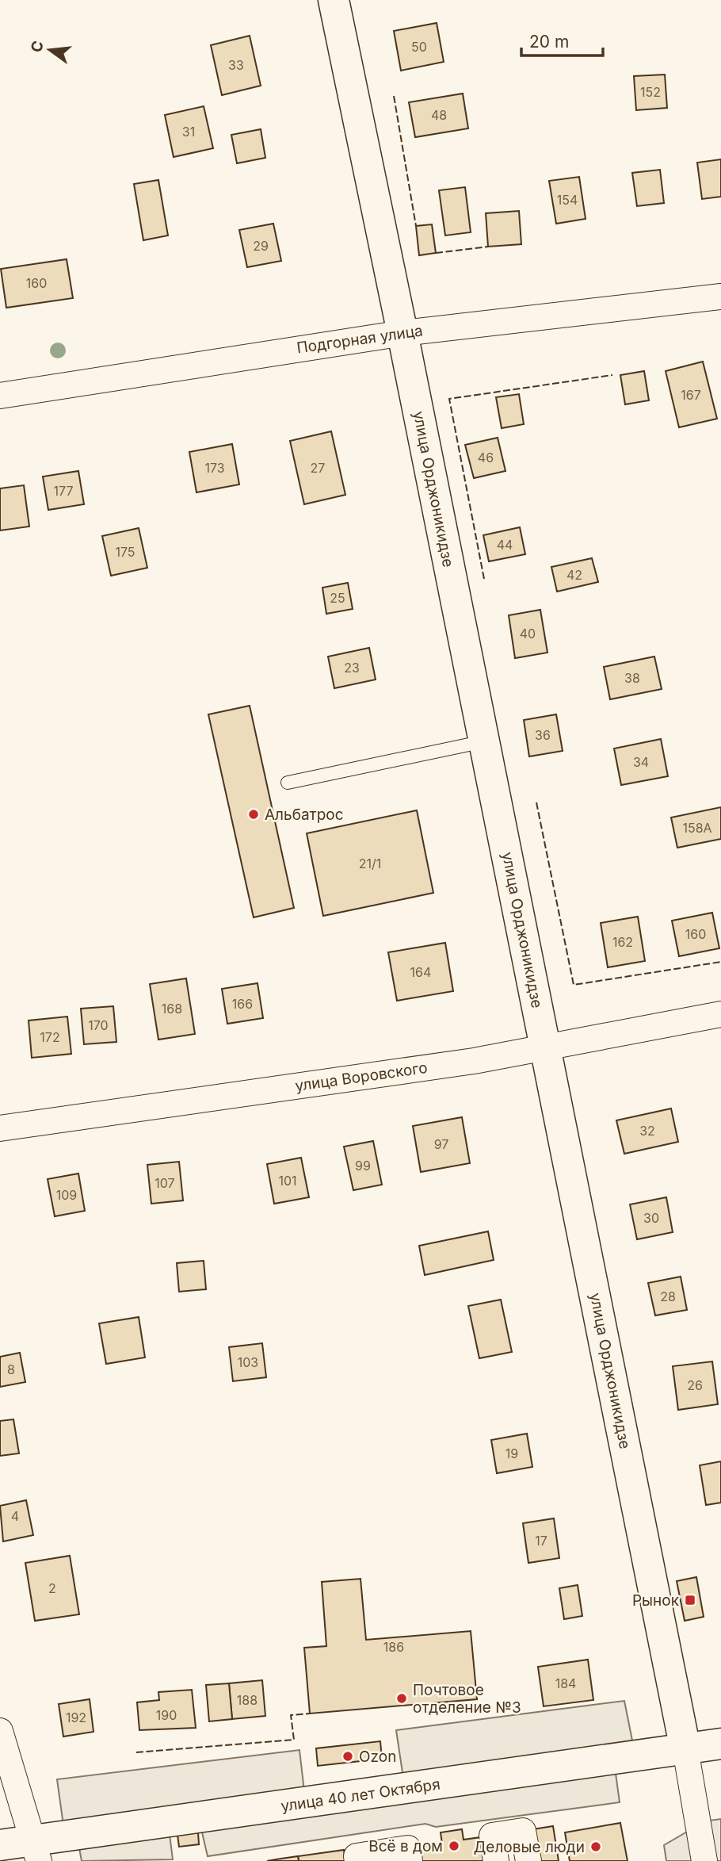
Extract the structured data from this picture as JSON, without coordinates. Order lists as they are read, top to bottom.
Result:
{
  "streets": {
    "street": [
      "Подгорная улица",
      "улица Орджоникидзе",
      "улица Воровского",
      "улица 40 лет Октября"
    ]
  },
  "crossings": [
    ["Подгорная улица", "улица Орджоникидзе"],
    ["улица Орджоникидзе", "улица Воровского"],
    ["улица Орджоникидзе", "улица 40 лет Октября"]
  ],
  "places": {
    "other": [
      "Альбатрос",
      "Почтовое отделение №3",
      "Ozon",
      "Всё в дом",
      "Деловые люди"
    ],
    "transit": ["Рынок"]
  },
  "house_numbers": [
    "50",
    "33",
    "152",
    "48",
    "31",
    "154",
    "29",
    "160",
    "167",
    "46",
    "173",
    "27",
    "177",
    "44",
    "175",
    "42",
    "25",
    "40",
    "23",
    "38",
    "36",
    "34",
    "158А",
    "21/1",
    "160",
    "162",
    "164",
    "166",
    "168",
    "170",
    "172",
    "32",
    "97",
    "99",
    "101",
    "107",
    "109",
    "30",
    "28",
    "103",
    "8",
    "26",
    "19",
    "4",
    "17",
    "2",
    "186",
    "184",
    "188",
    "190",
    "192"
  ],
  "scale_bar": "20 m",
  "north": "left"
}
